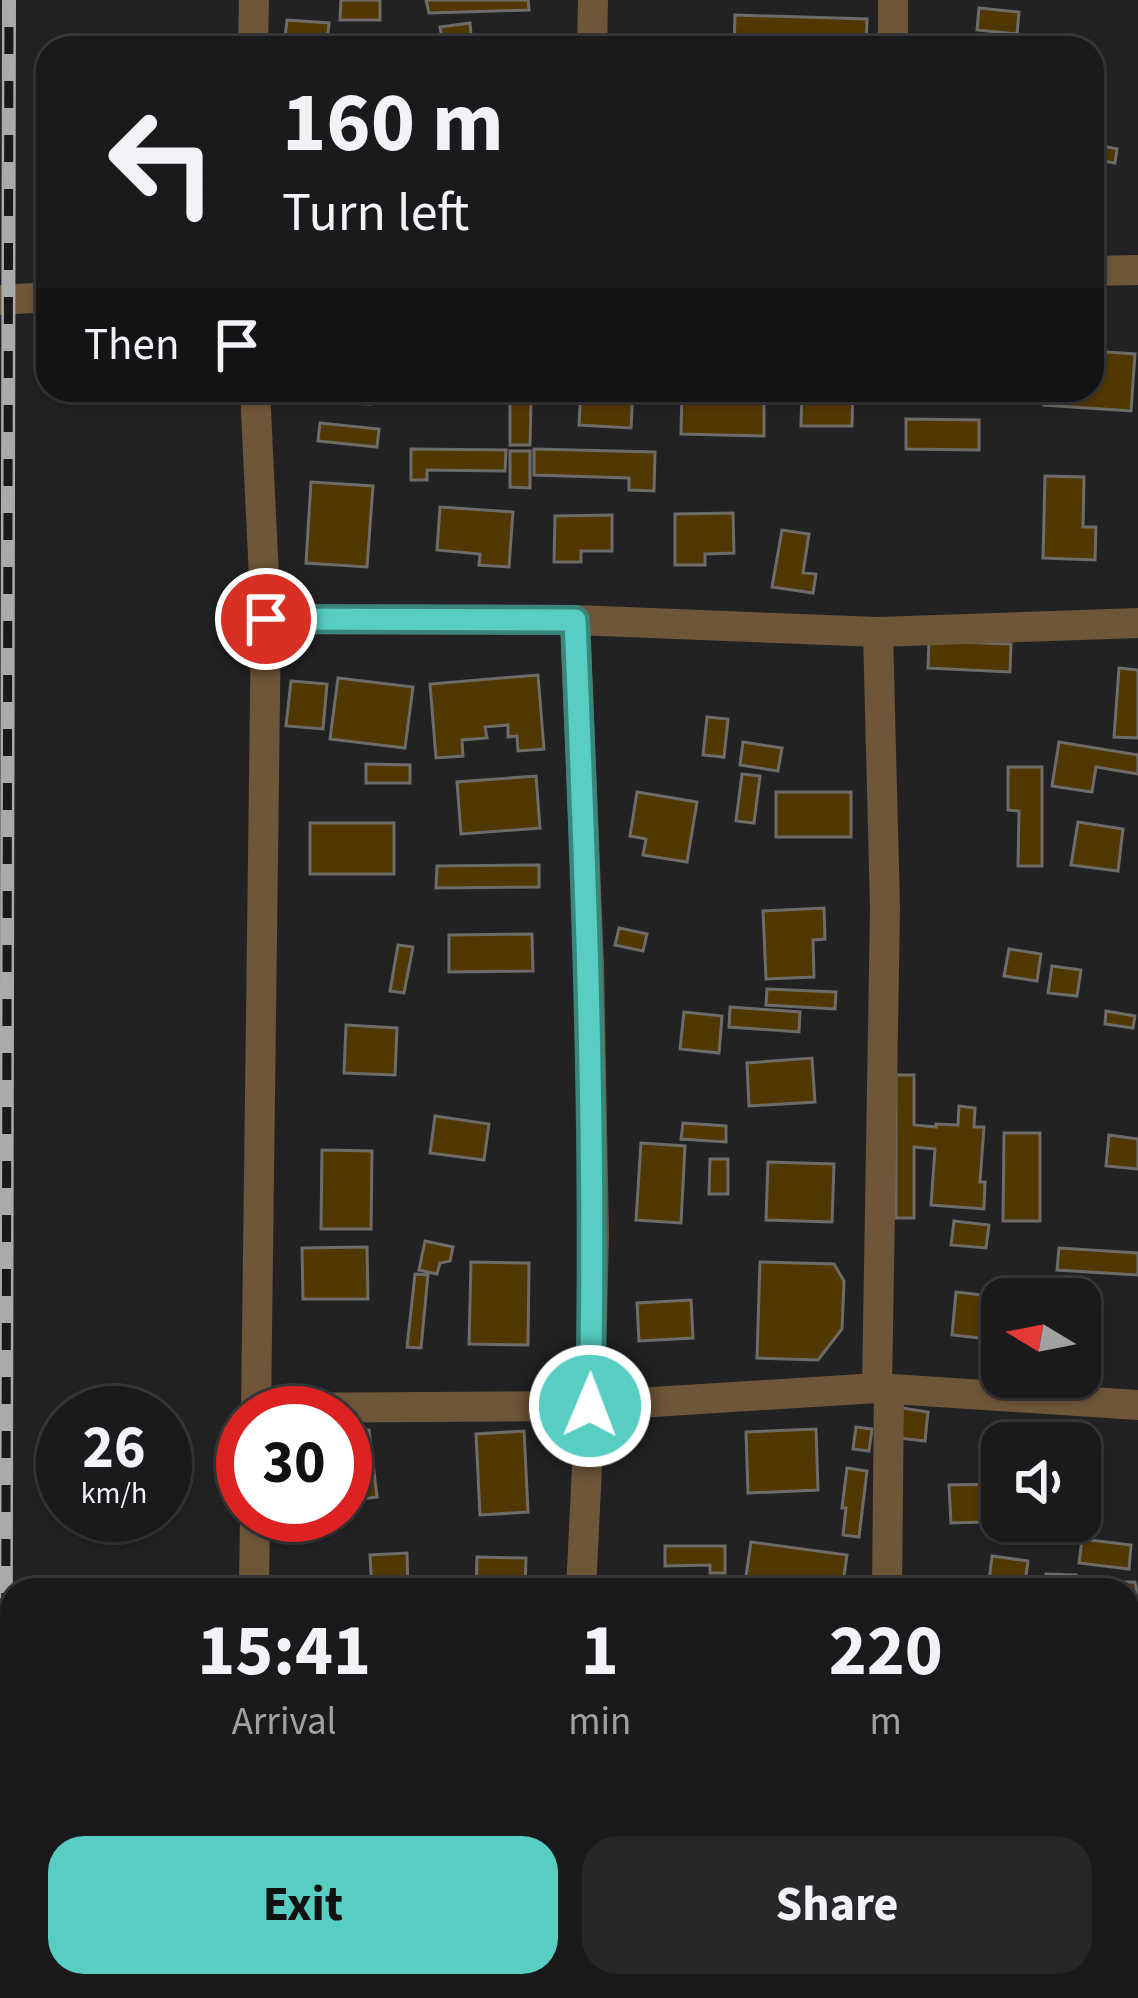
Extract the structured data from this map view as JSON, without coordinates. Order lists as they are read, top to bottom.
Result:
{
  "north": "left",
  "page": {
    "turn": ["160 m", "Turn left"],
    "then": "Then",
    "speed": "26 km/h",
    "limit": "30",
    "eta": [
      "15:41",
      "Arrival",
      "1",
      "min",
      "220",
      "m"
    ],
    "buttons": ["Exit", "Share"]
  }
}
